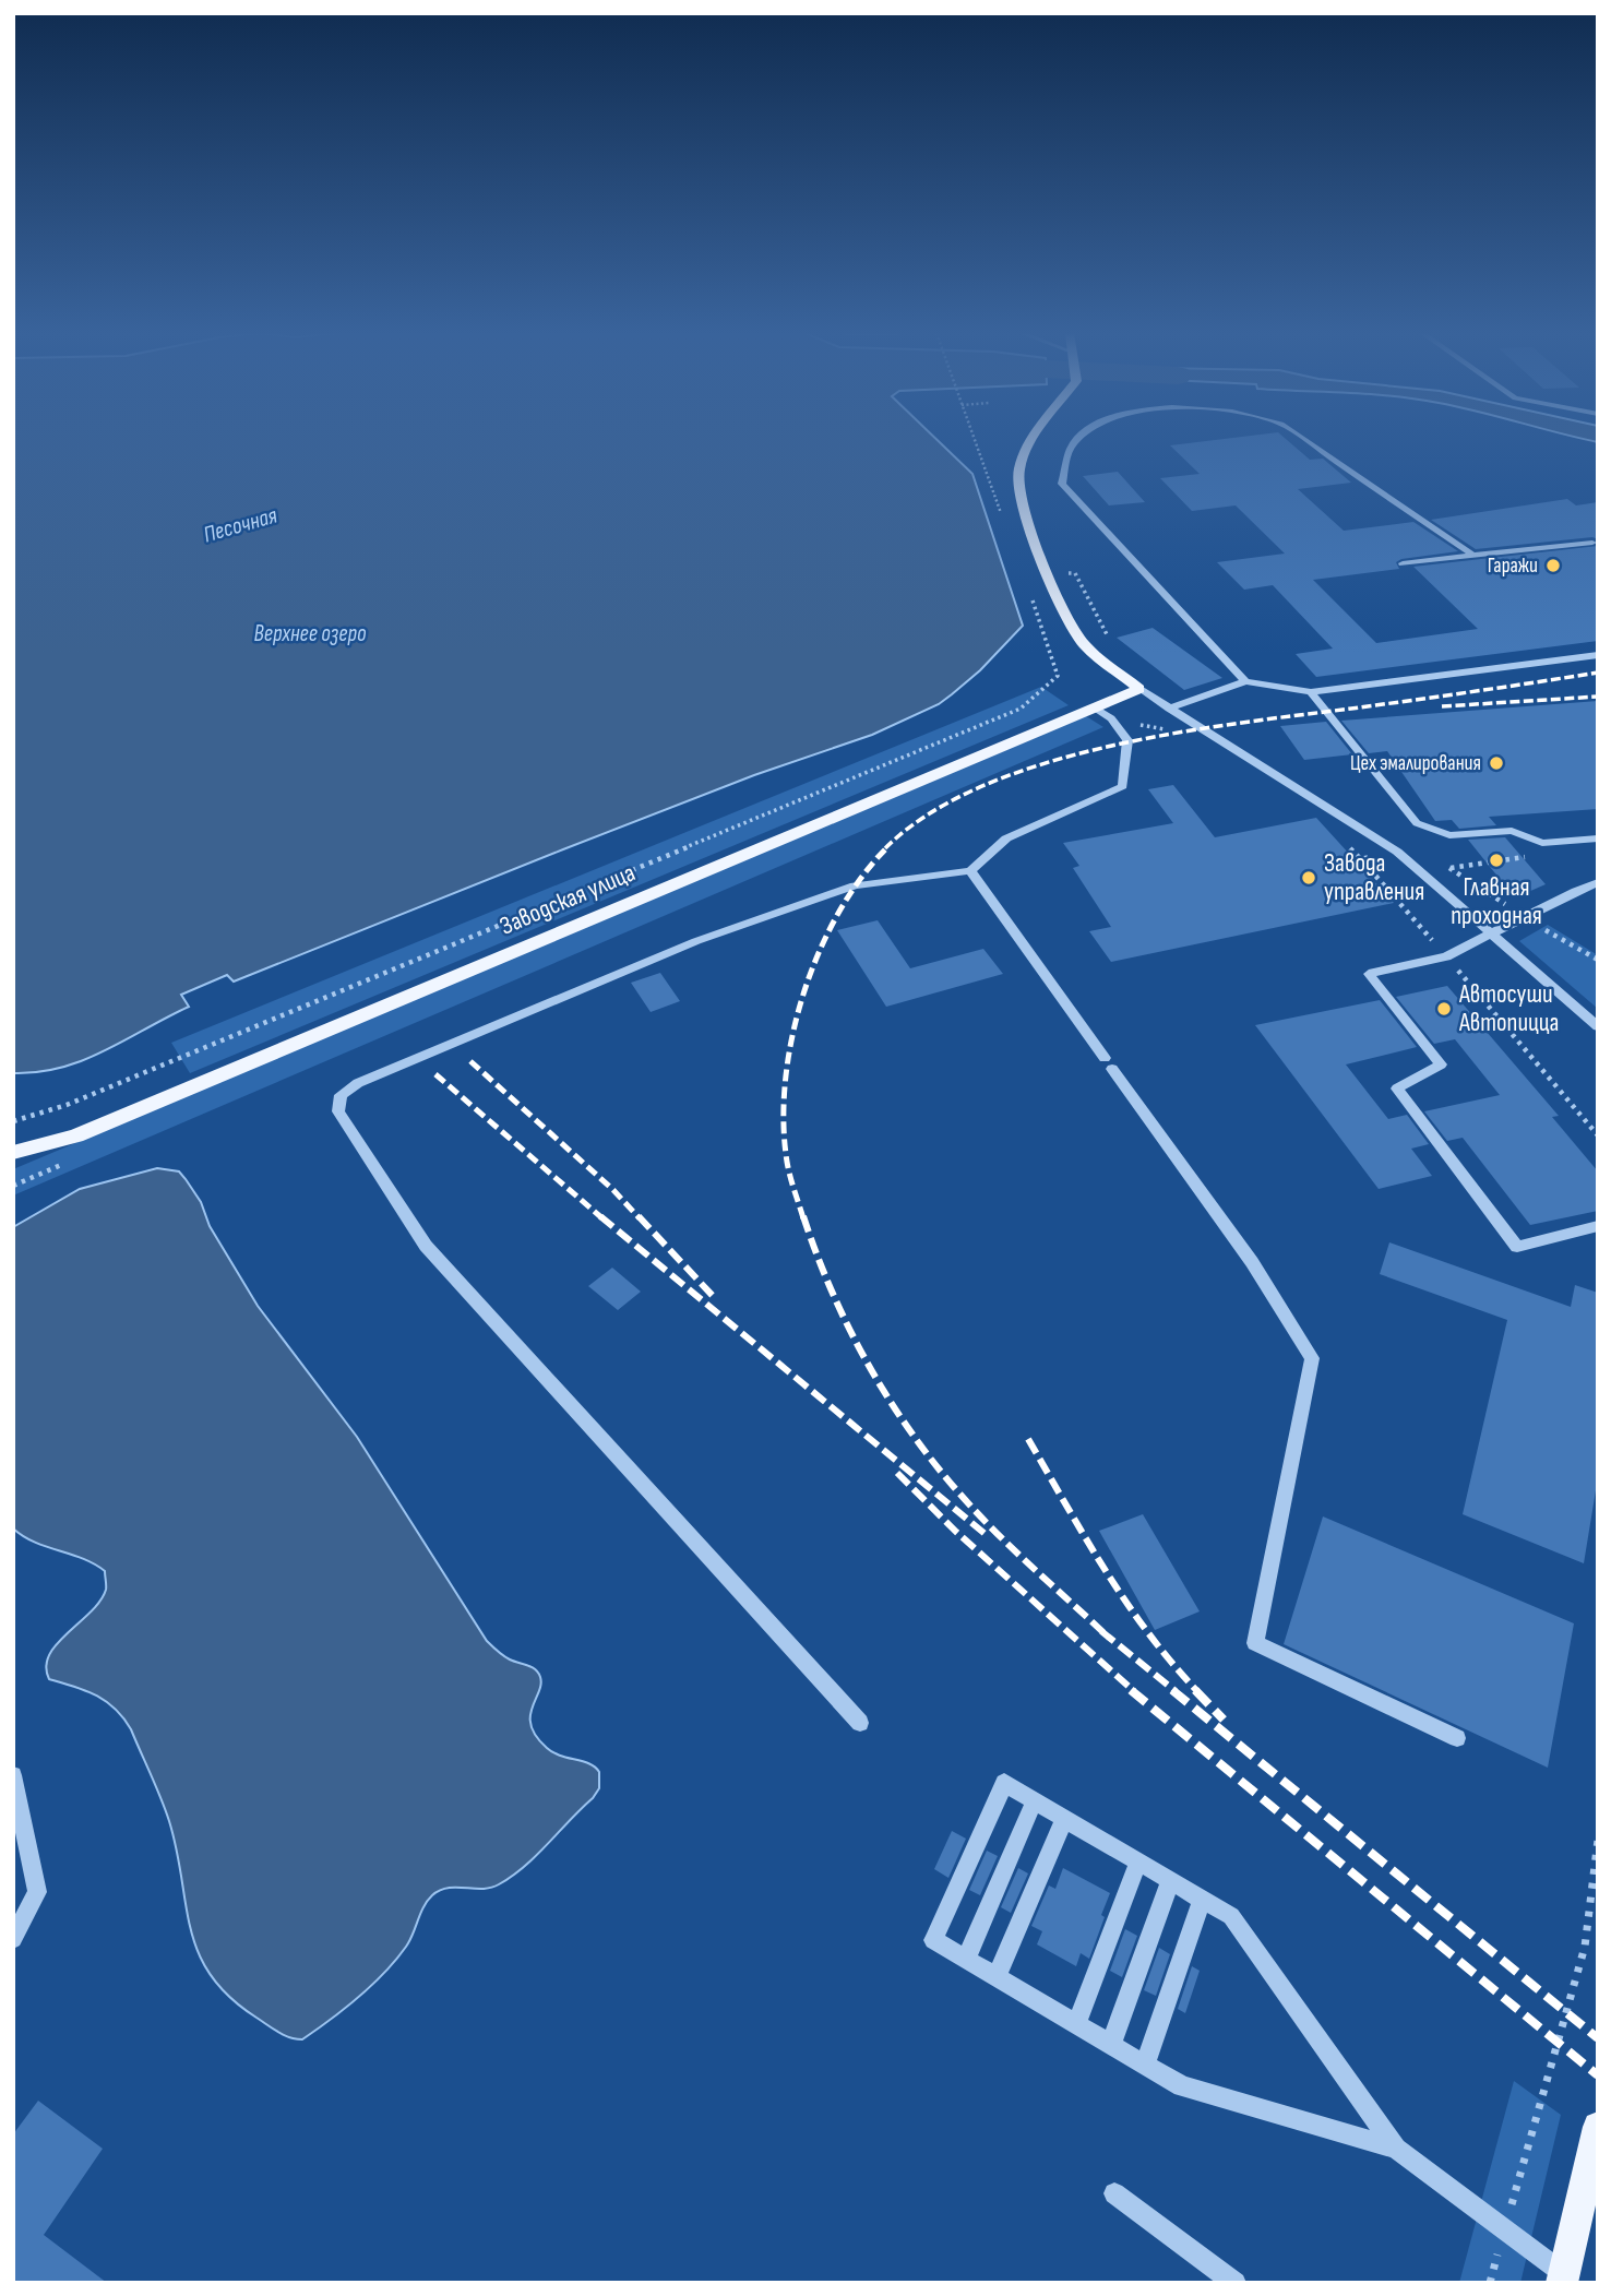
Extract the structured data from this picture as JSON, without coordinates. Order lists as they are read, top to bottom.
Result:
{
  "streets": {
    "main road": ["Заводская улица"]
  },
  "water": ["Песочная", "Верхнее озеро"],
  "places": [
    "Гаражи",
    "Цех эмалирования",
    "Главная проходная",
    "Завода управления",
    "Автосуши Автопицца"
  ]
}
